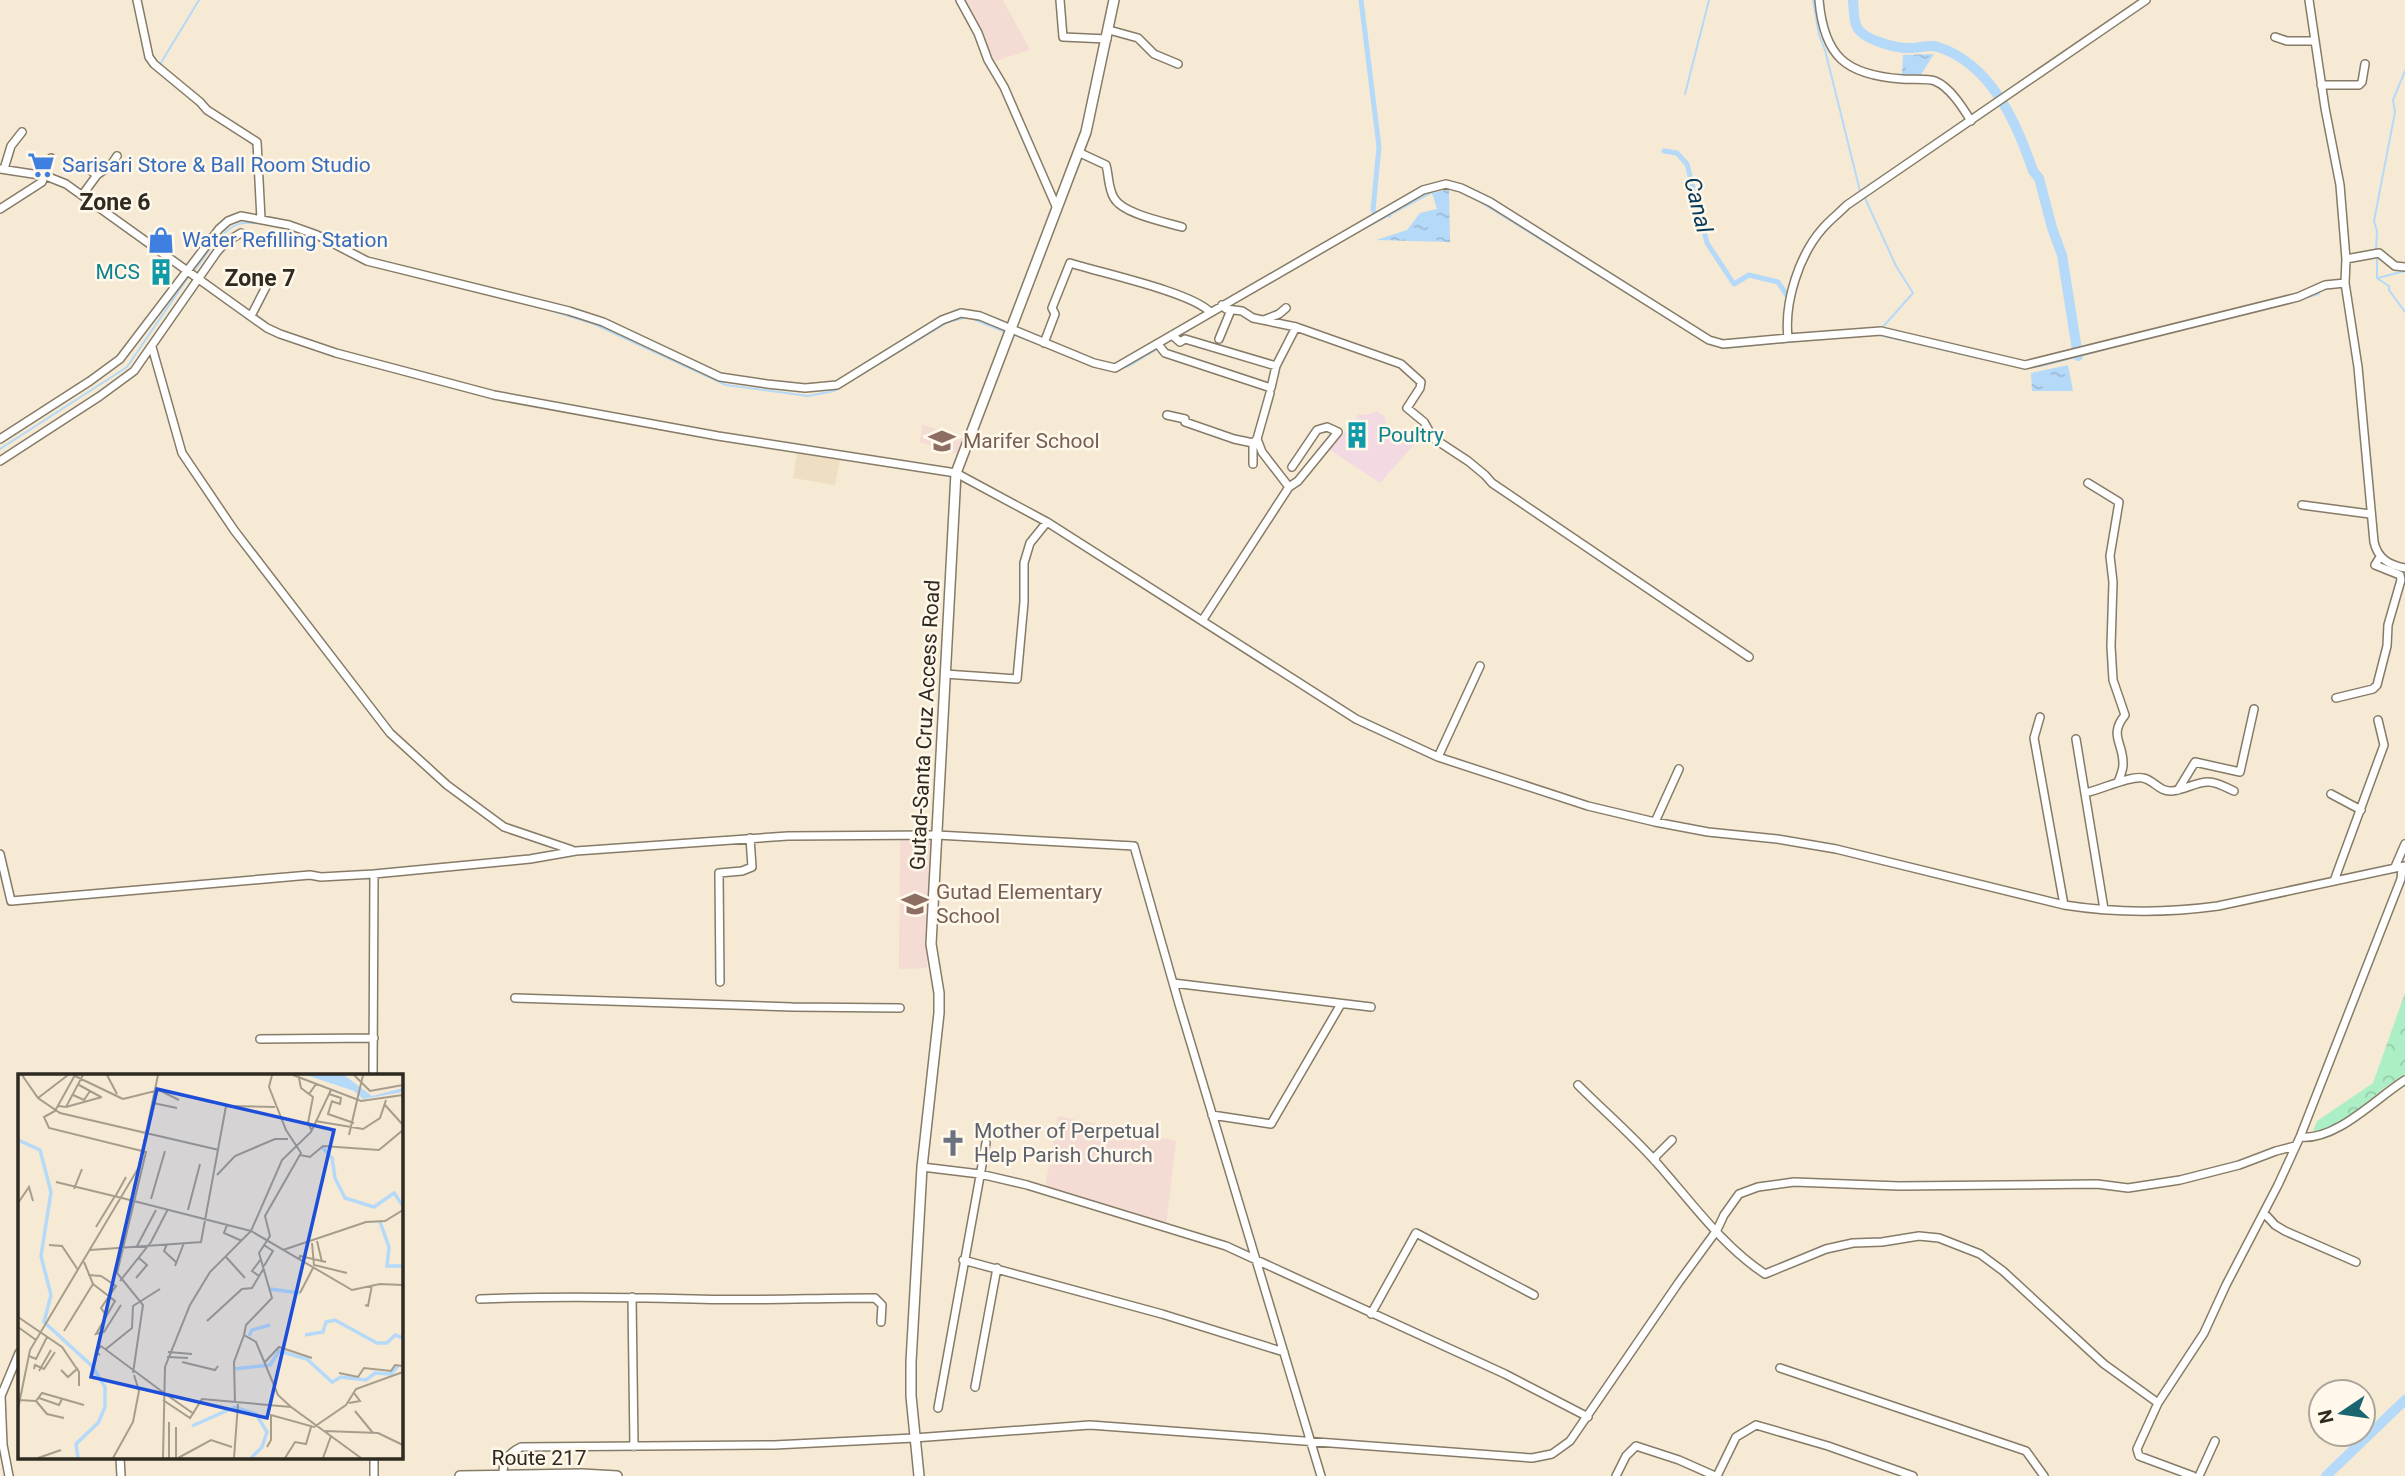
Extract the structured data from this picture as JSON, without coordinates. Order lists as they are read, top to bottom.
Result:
{
  "streets": {
    "main road": ["Gutad-Santa Cruz Access Road", "Route 217"]
  },
  "districts": ["Zone 6", "Zone 7"],
  "water": ["Canal"],
  "places": {
    "supermarket": ["Sarisari Store & Ball Room Studio"],
    "shop": ["Water Refilling Station"],
    "building": ["MCS", "Poultry"],
    "school or university": ["Marifer School", "Gutad Elementary School"],
    "church": ["Mother of Perpetual Help Parish Church"]
  },
  "north": "left"
}
